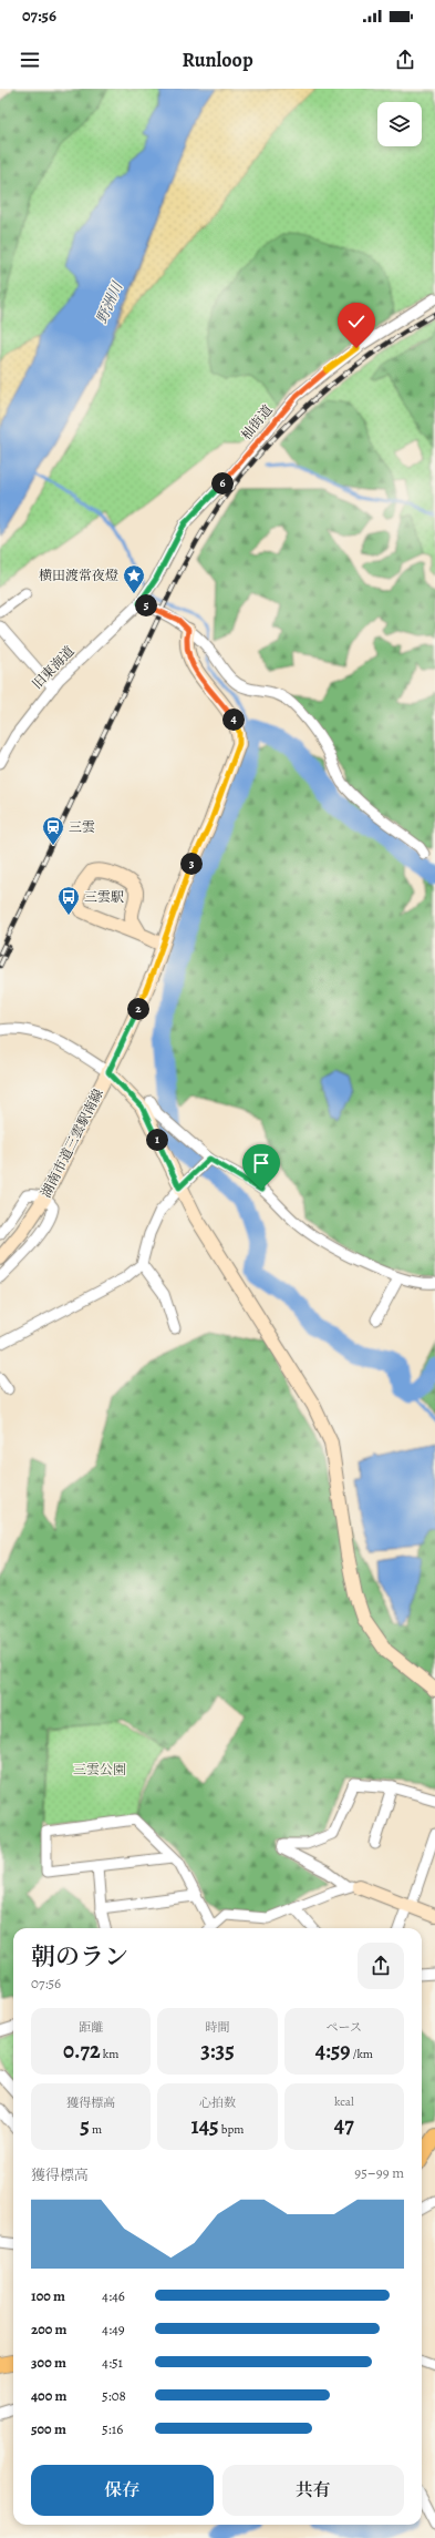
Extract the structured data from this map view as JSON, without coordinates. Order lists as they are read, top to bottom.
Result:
{
  "streets": {
    "street": ["杣街道", "旧東海道", "湖南市道三雲駅南線"]
  },
  "crossings": [
    ["杣街道", "旧東海道"]
  ],
  "water": ["野洲川"],
  "parks": ["三雲公園"],
  "places": {
    "place": ["横田渡常夜燈"],
    "station": ["三雲"],
    "bus stop": ["三雲駅"]
  },
  "page": {
    "status": "07:56",
    "header": "Runloop",
    "pins": [
      "6",
      "5",
      "4",
      "3",
      "2",
      "1"
    ],
    "heading": ["朝のラン", "07:56"],
    "stats": [
      ["距離", "0.72 km"],
      ["時間", "3:35"],
      ["ペース", "4:59 /km"],
      ["獲得標高", "5 m"],
      ["心拍数", "145 bpm"],
      ["kcal", "47"]
    ],
    "chart": ["獲得標高", "95–99 m"],
    "list": [
      {
        "name": "100 m",
        "note": "4:46"
      },
      {
        "name": "200 m",
        "note": "4:49"
      },
      {
        "name": "300 m",
        "note": "4:51"
      },
      {
        "name": "400 m",
        "note": "5:08"
      },
      {
        "name": "500 m",
        "note": "5:16"
      }
    ],
    "buttons": ["保存", "共有"]
  }
}
